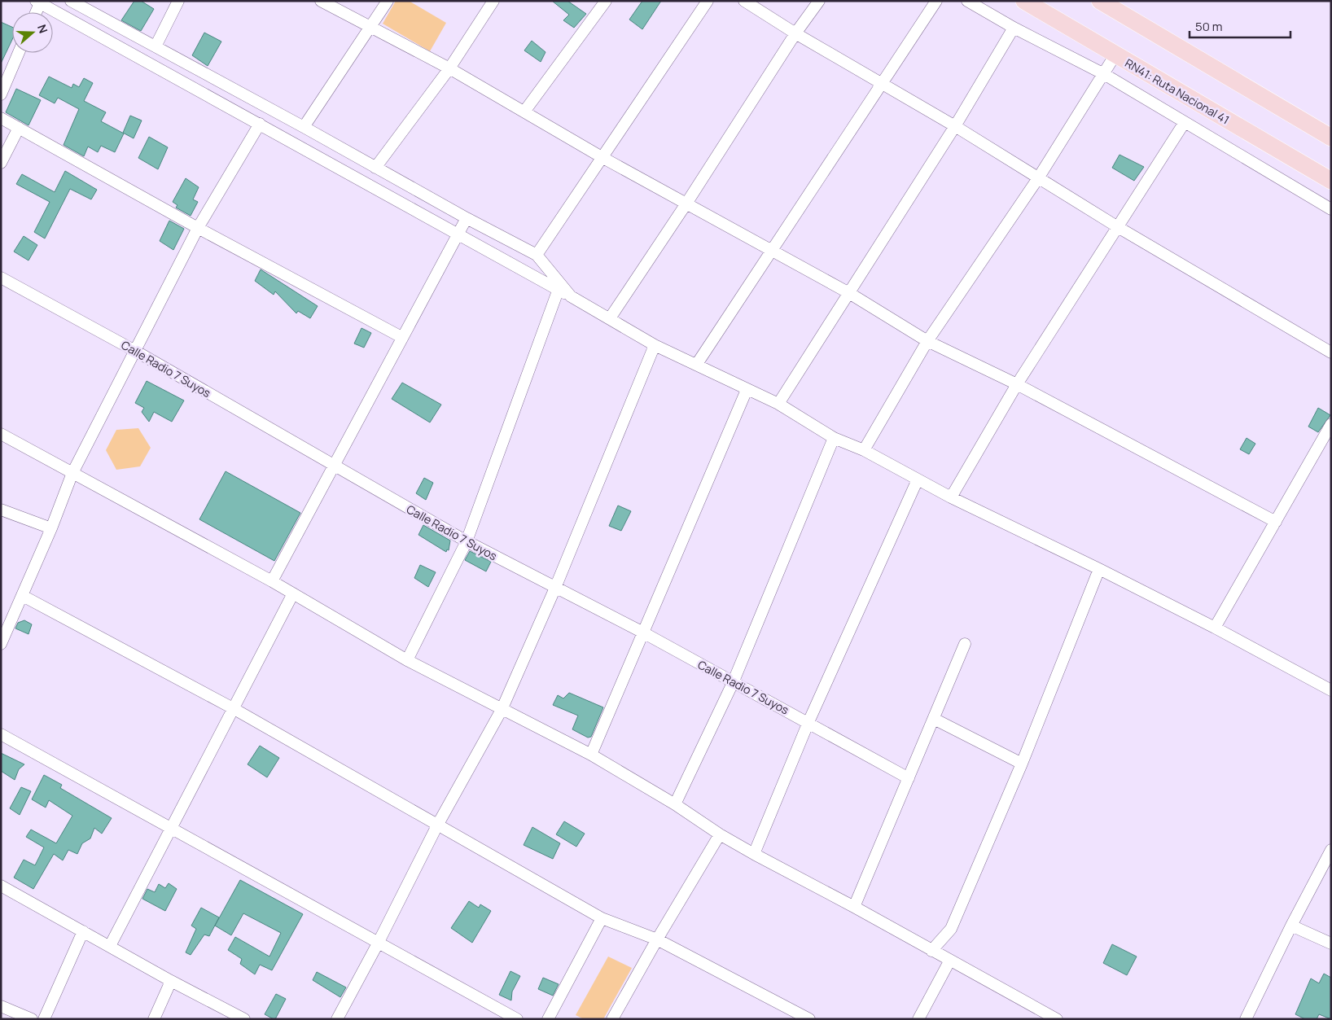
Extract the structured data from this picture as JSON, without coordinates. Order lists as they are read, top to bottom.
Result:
{
  "streets": {
    "main road": ["RN41: Ruta Nacional 41"],
    "street": ["Calle Radio 7 Suyos"]
  },
  "scale_bar": "50 m",
  "north": "right"
}
